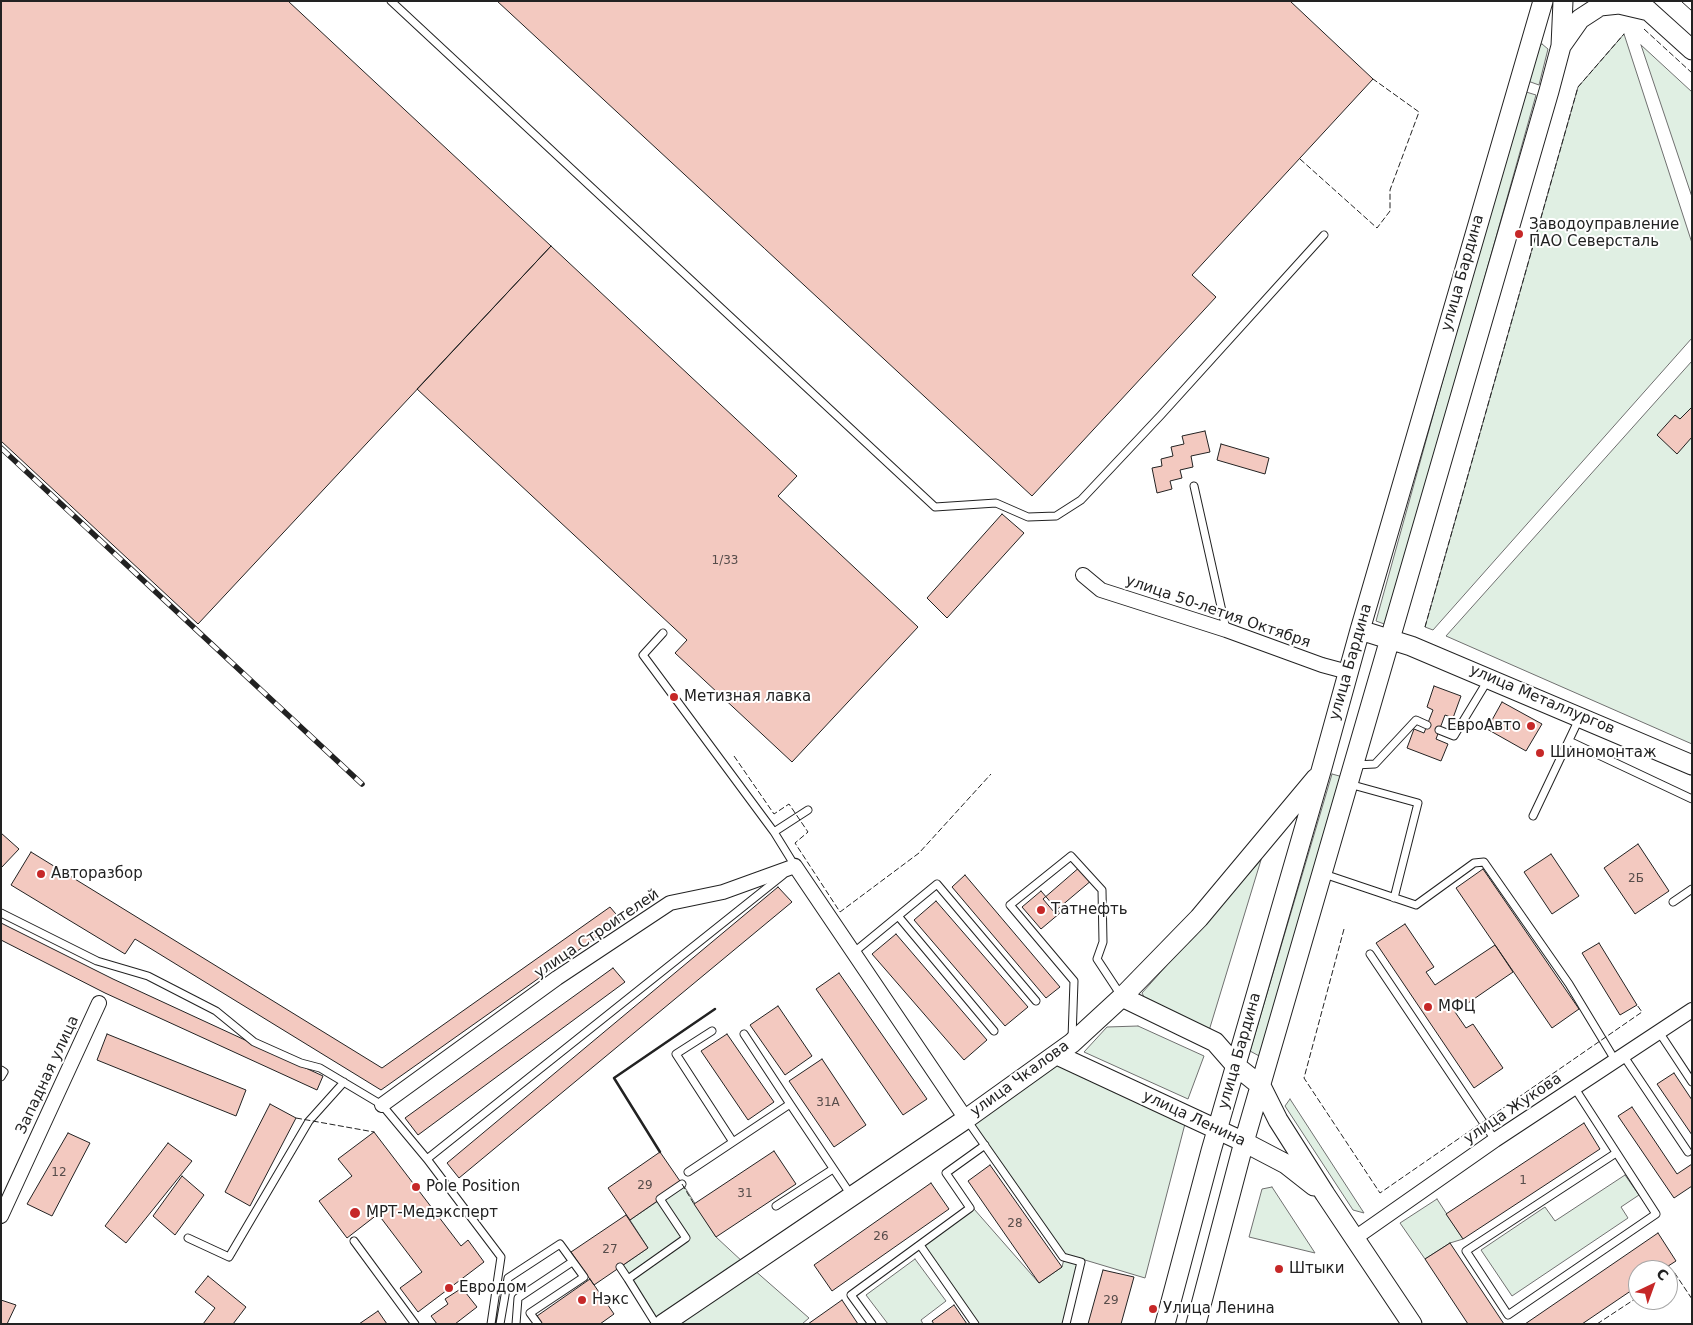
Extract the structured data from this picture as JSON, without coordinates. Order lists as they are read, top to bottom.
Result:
{
  "streets": {
    "main road": [
      "улица Бардина",
      "улица Металлургов",
      "улица Чкалова",
      "улица Ленина"
    ],
    "street": [
      "улица 50-летия Октября",
      "улица Строителей",
      "Западная улица",
      "улица Жукова"
    ]
  },
  "crossings": [
    ["улица Бардина", "улица 50-летия Октября"],
    ["улица Бардина", "улица Металлургов"],
    ["улица Бардина", "улица Чкалова"],
    ["улица Бардина", "улица Ленина"],
    ["улица Чкалова", "улица Ленина"],
    ["улица Жукова", "улица Ленина"]
  ],
  "places": [
    "Заводоуправление ПАО Северсталь",
    "Метизная лавка",
    "ЕвроАвто",
    "Шиномонтаж",
    "Авторазбор",
    "Татнефть",
    "МФЦ",
    "Pole Position",
    "МРТ-Медэксперт",
    "Штыки",
    "Евродом",
    "Нэкс",
    "Улица Ленина"
  ],
  "house_numbers": [
    "1/33",
    "2Б",
    "31А",
    "12",
    "1",
    "29",
    "31",
    "28",
    "26",
    "27",
    "29"
  ],
  "north": "top right"
}
